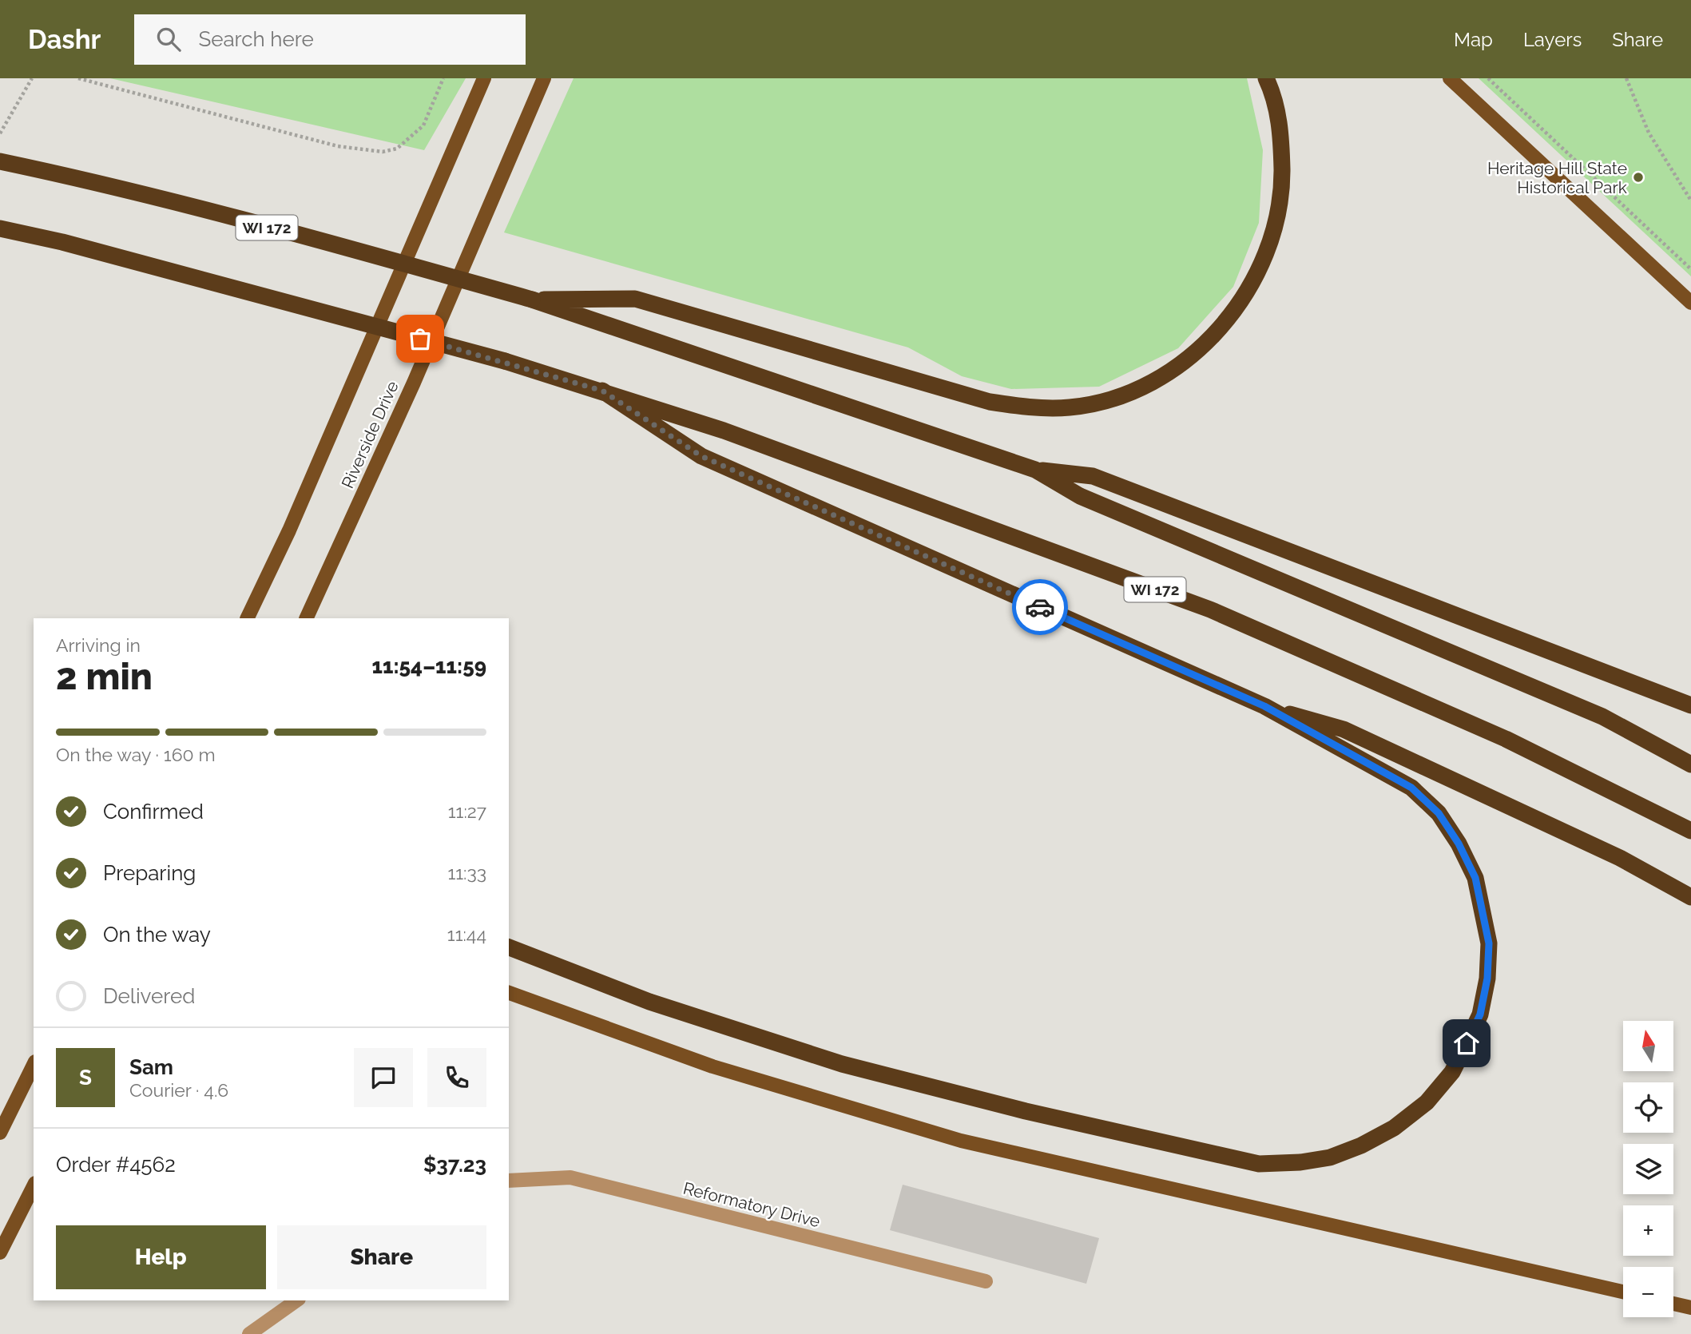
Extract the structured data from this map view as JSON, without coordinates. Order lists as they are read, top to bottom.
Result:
{
  "streets": {
    "highway": ["WI 172"],
    "main road": ["Riverside Drive"],
    "street": ["Reformatory Drive"]
  },
  "places": ["Heritage Hill State Historical Park"],
  "north": "top",
  "page": {
    "header": "Dashr",
    "search": "Search here",
    "nav": ["Map", "Layers", "Share"],
    "heading": ["2 min", "Arriving in", "11:54–11:59"],
    "panel": [
      "Sam",
      "Courier · 4.6",
      "Order #4562",
      "$37.23"
    ],
    "bar": "On the way · 160 m",
    "list": [
      ["Confirmed", "11:27"],
      ["Preparing", "11:33"],
      ["On the way", "11:44"],
      "Delivered"
    ],
    "map_buttons": ["+", "−"],
    "round": "S",
    "buttons": ["Help", "Share"]
  }
}
